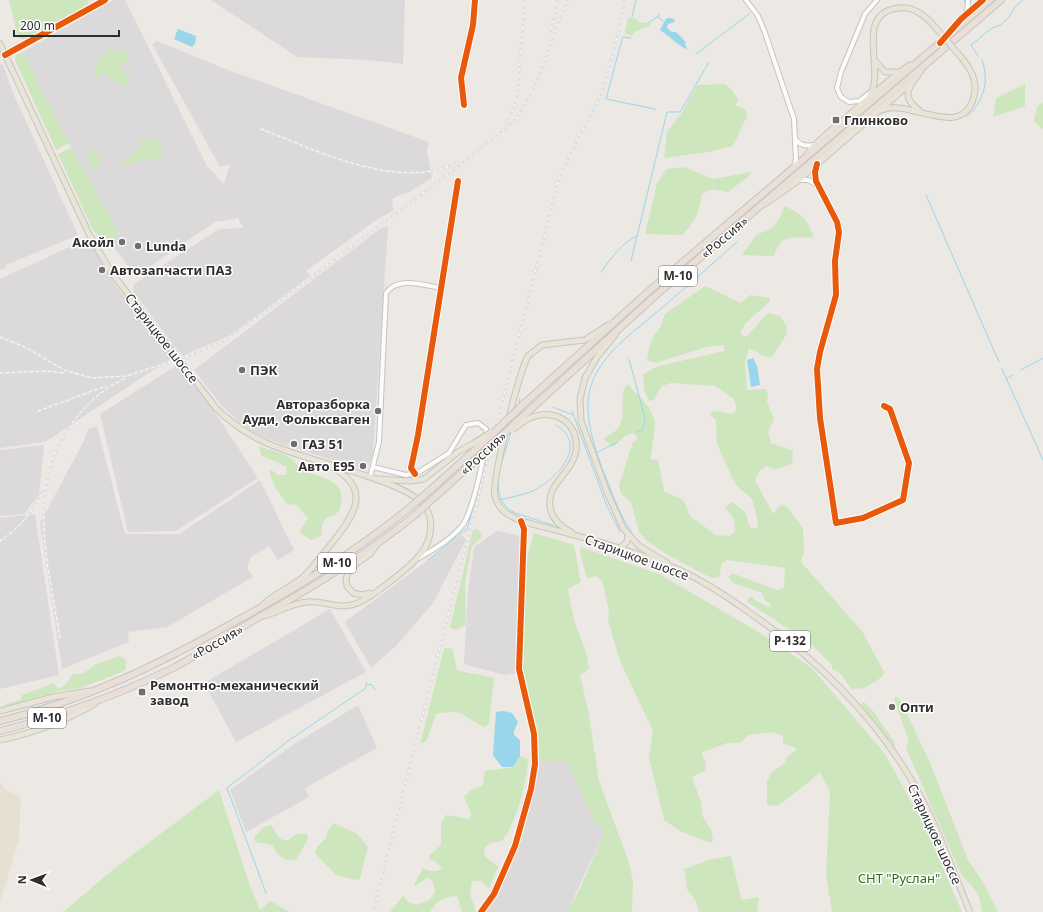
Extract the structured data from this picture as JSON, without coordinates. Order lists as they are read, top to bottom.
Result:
{
  "streets": {
    "highway": ["«Россия»", "М-10"],
    "main road": ["Старицкое шоссе", "Р-132"]
  },
  "crossings": [
    ["«Россия»", "Старицкое шоссе"]
  ],
  "parks": ["СНТ \"Руслан\""],
  "places": {
    "transit": ["Глинково", "Ремонтно-механический завод"],
    "other": [
      "Акойл",
      "Lunda",
      "Автозапчасти ПАЗ",
      "ПЭК",
      "Авторазборка Ауди, Фольксваген",
      "ГАЗ 51",
      "Авто E95",
      "Опти"
    ]
  },
  "scale_bar": "200 m",
  "north": "left"
}
